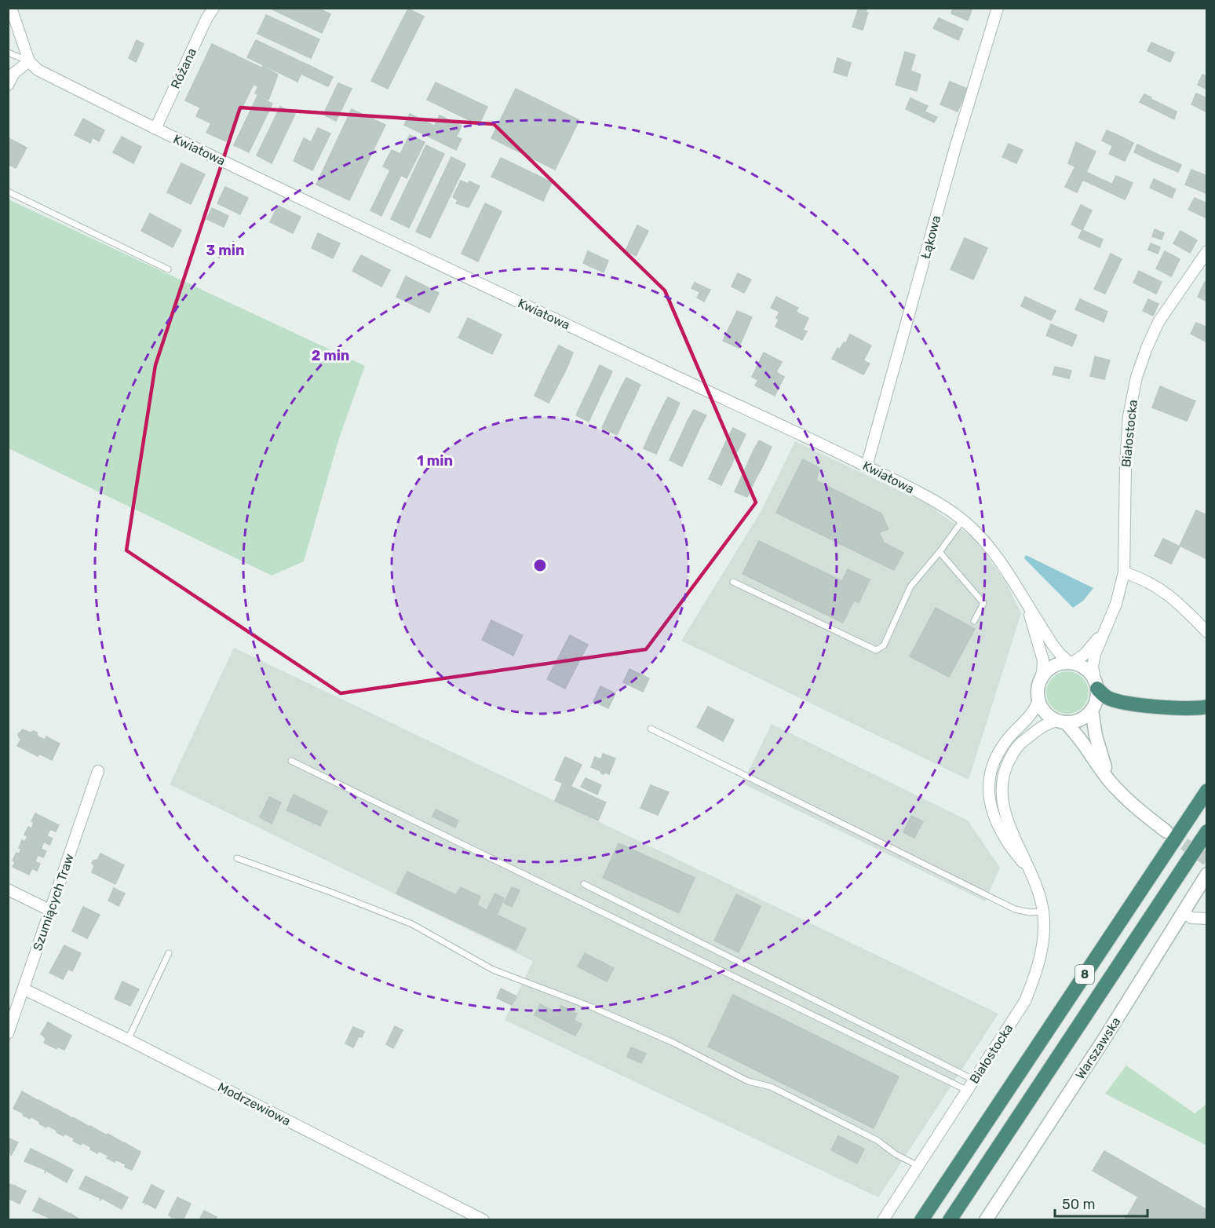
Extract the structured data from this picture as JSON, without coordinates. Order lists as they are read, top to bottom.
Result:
{
  "streets": {
    "highway": ["8"],
    "street": [
      "Różana",
      "Kwiatowa",
      "Łąkowa",
      "Białostocka",
      "Szumiących Traw",
      "Warszawska",
      "Modrzewiowa"
    ]
  },
  "crossings": [
    ["Różana", "Kwiatowa"],
    ["Kwiatowa", "Łąkowa"],
    ["Kwiatowa", "Białostocka"],
    ["Szumiących Traw", "Modrzewiowa"]
  ],
  "scale_bar": "50 m",
  "rings": ["3 min", "2 min", "1 min"]
}
